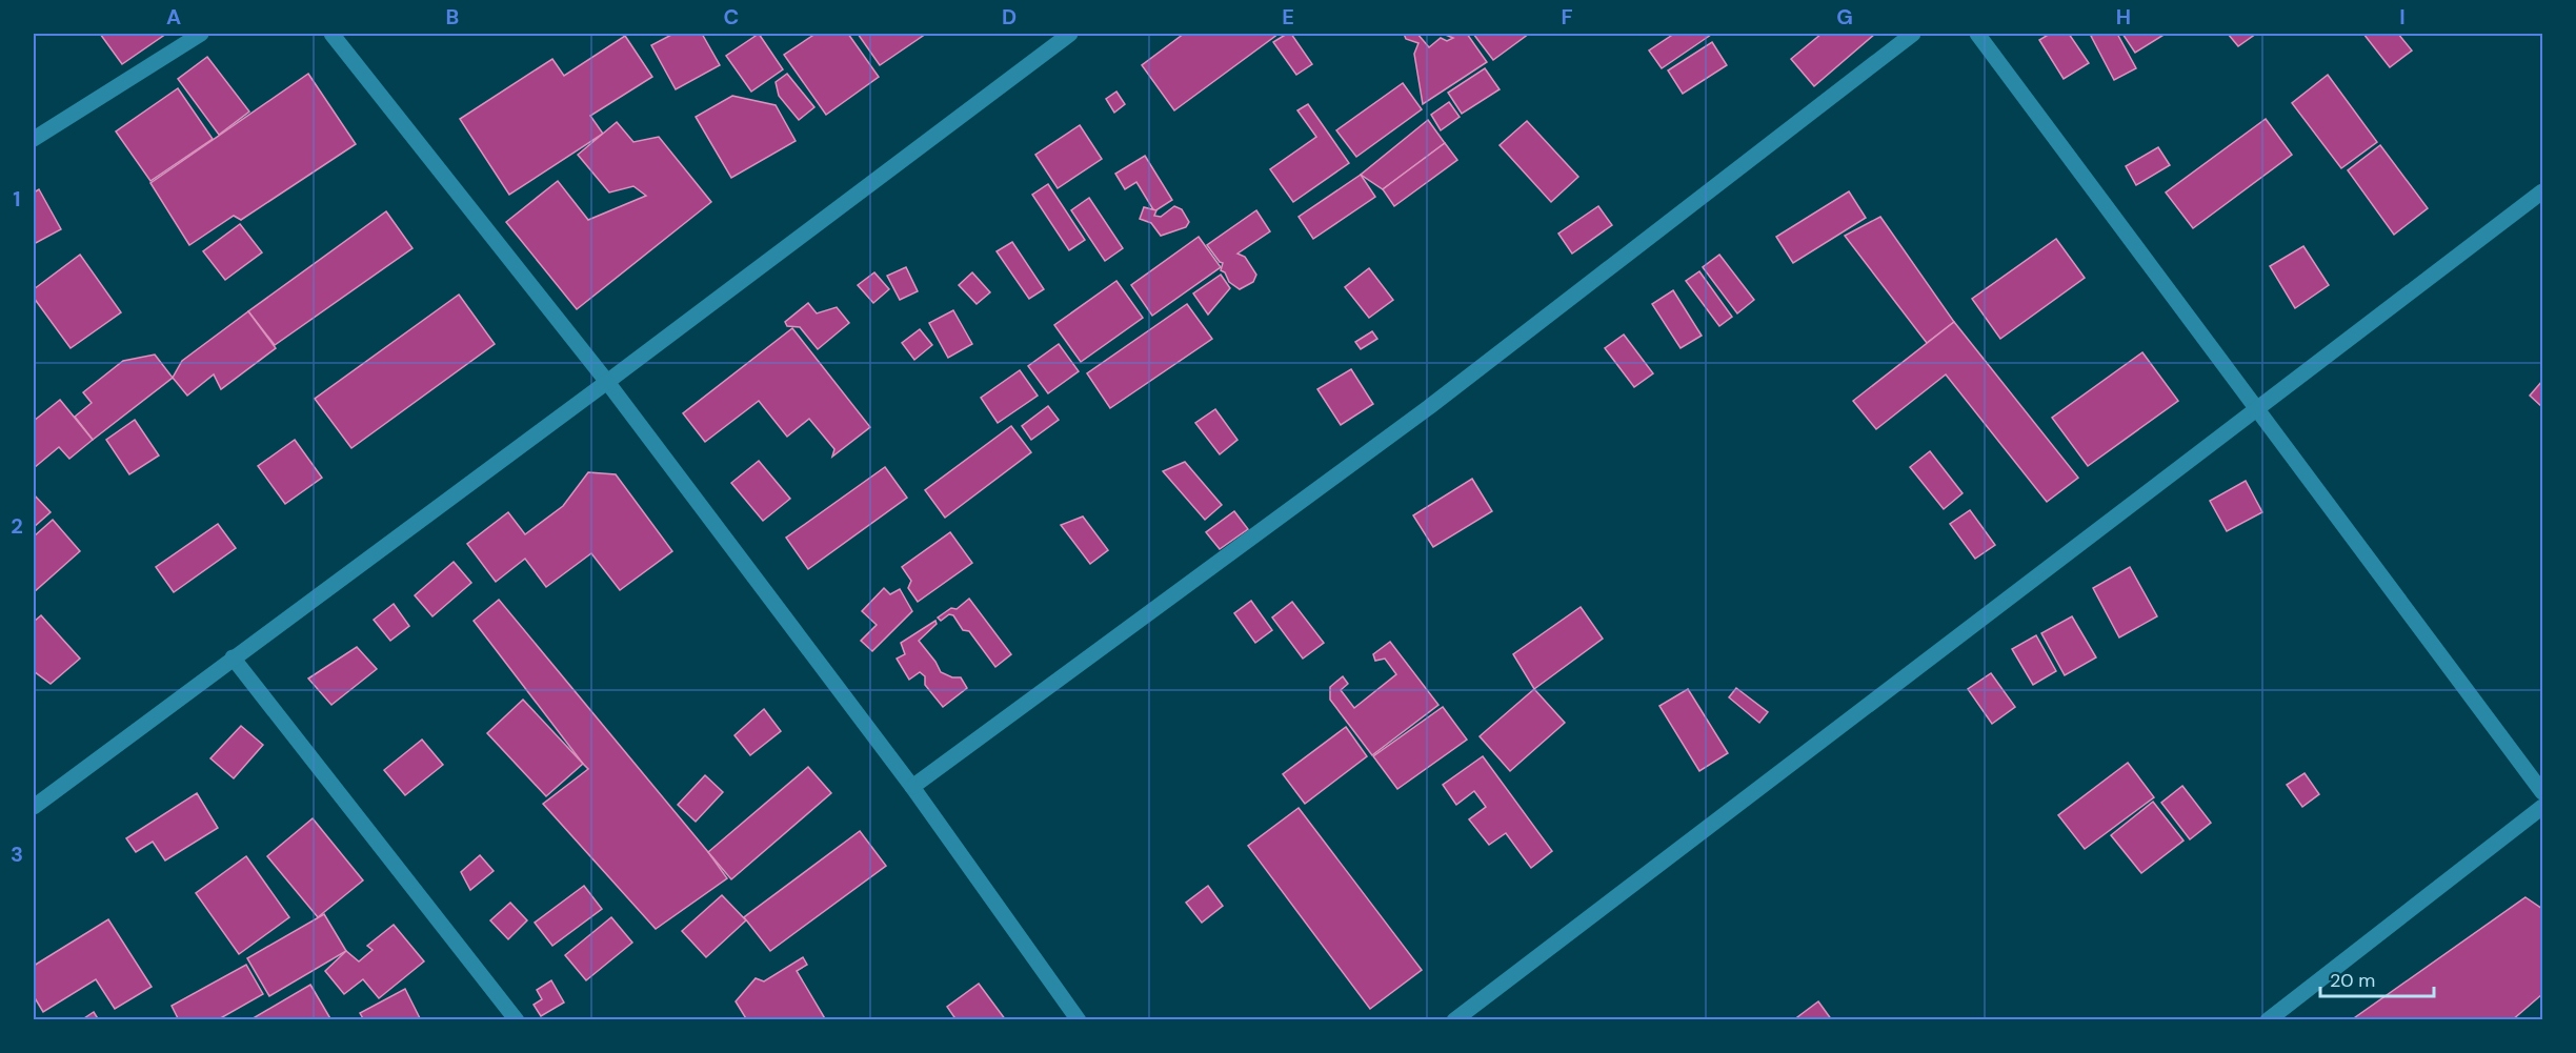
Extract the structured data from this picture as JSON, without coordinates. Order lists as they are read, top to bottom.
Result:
{
  "scale_bar": "20 m",
  "grid": {
    "columns": [
      "A",
      "B",
      "C",
      "D",
      "E",
      "F",
      "G",
      "H",
      "I"
    ],
    "rows": ["1", "2", "3"]
  }
}
